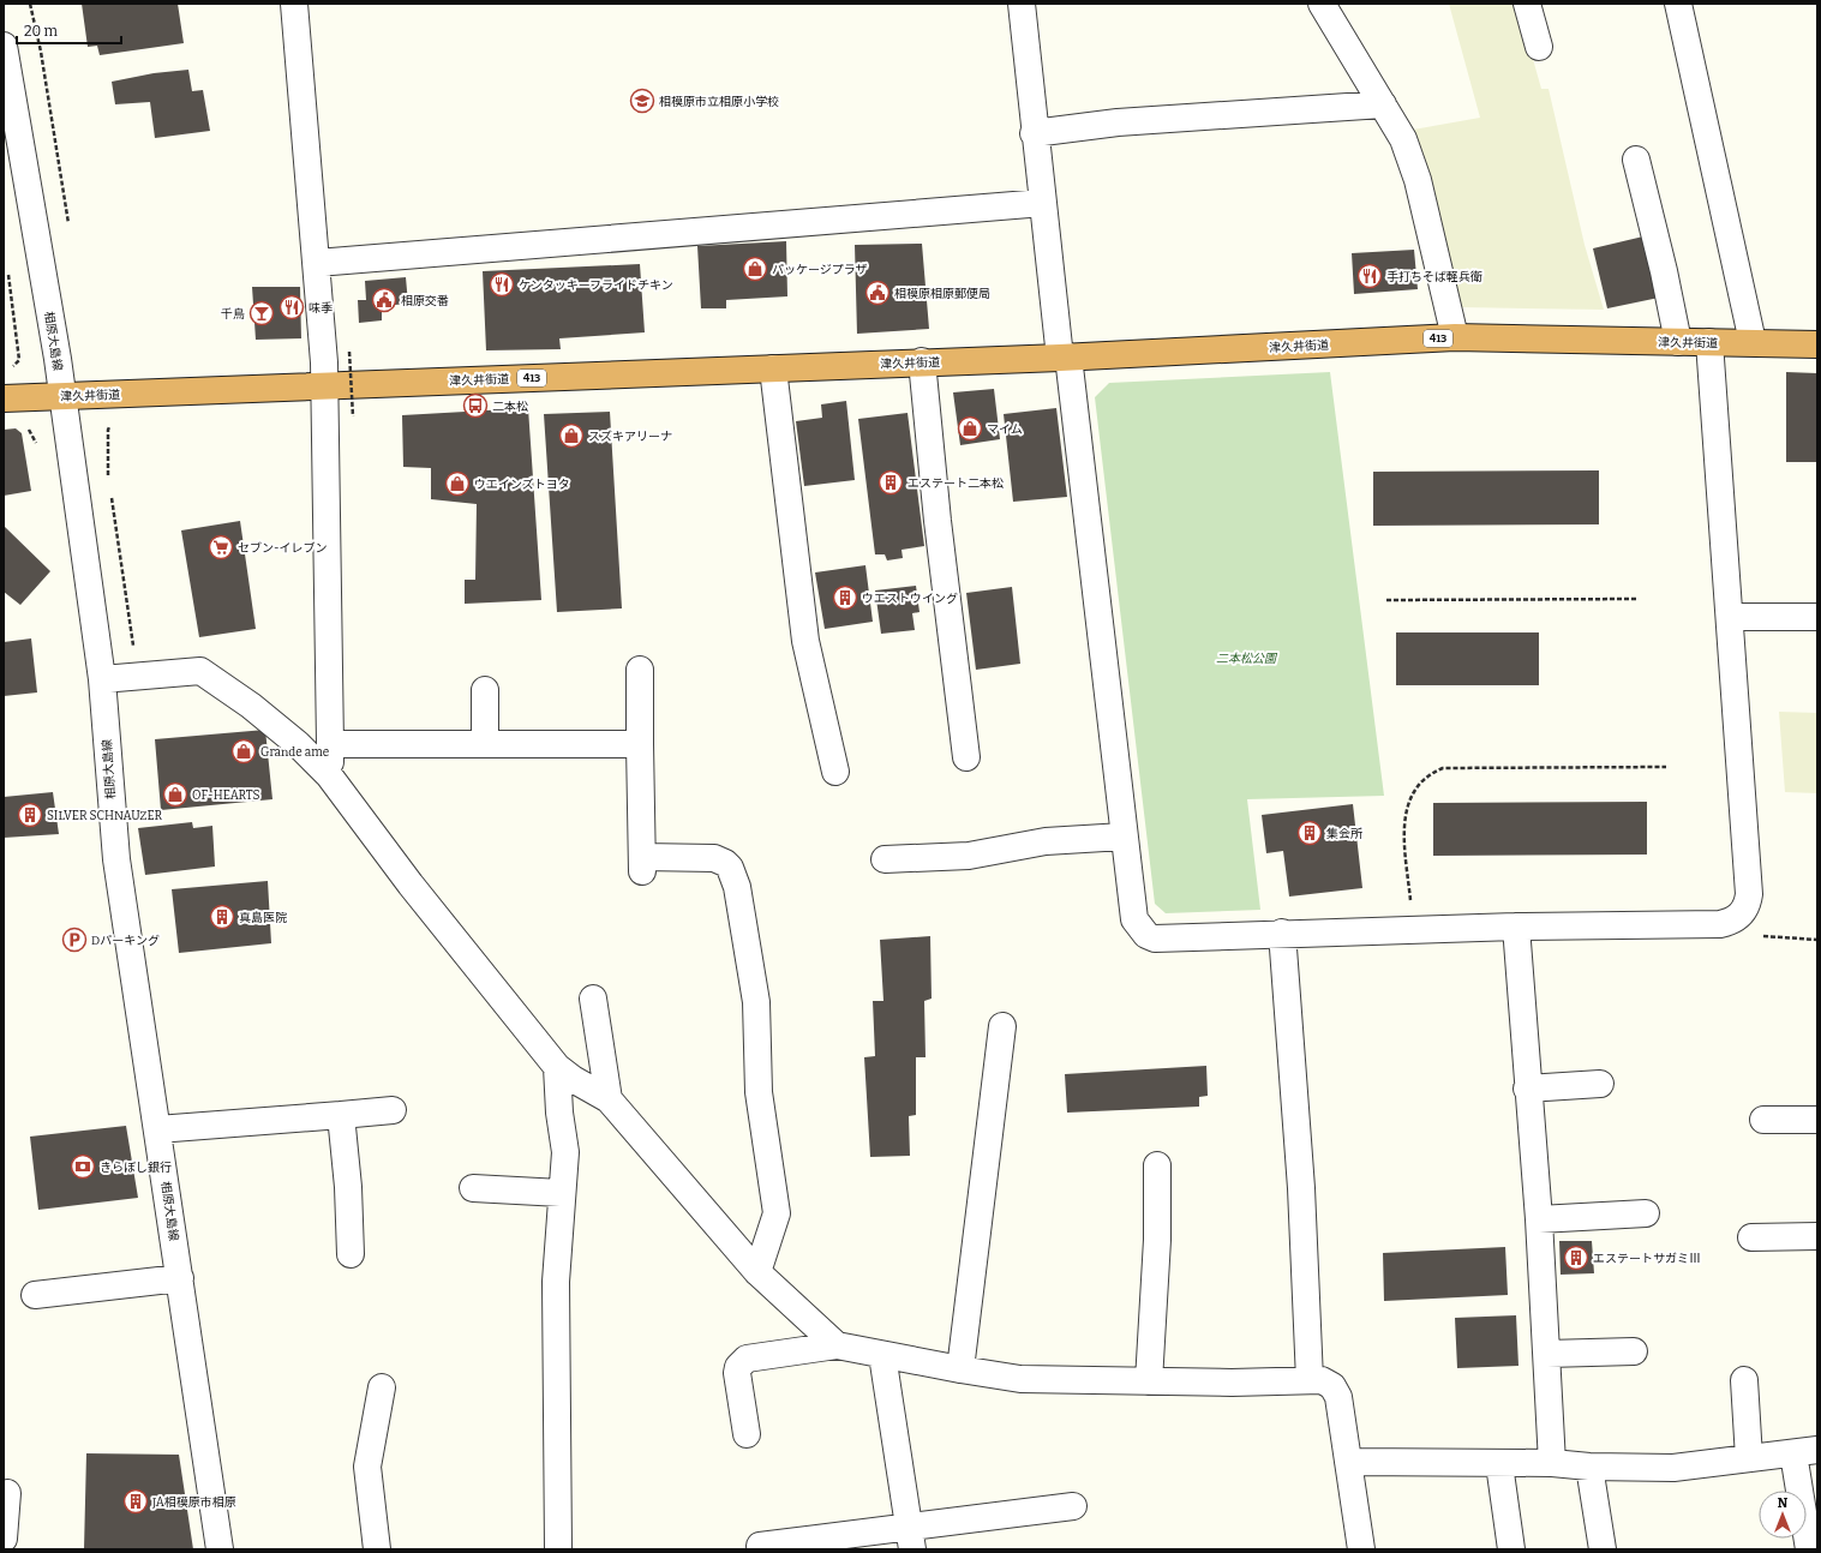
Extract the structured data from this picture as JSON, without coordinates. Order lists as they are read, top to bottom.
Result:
{
  "streets": {
    "highway": ["413", "津久井街道"],
    "street": ["相原大島線"]
  },
  "crossings": [
    ["相原大島線", "津久井街道"]
  ],
  "parks": ["二本松公園"],
  "places": {
    "school or university": ["相模原市立相原小学校"],
    "shop": [
      "パッケージプラザ",
      "マイム",
      "スズキアリーナ",
      "ウエインズトヨタ",
      "Grande ame",
      "OF-HEARTS"
    ],
    "restaurant": ["手打ちそば軽兵衛", "ケンタッキーフライドチキン", "味季"],
    "public building": ["相模原相原郵便局", "相原交番"],
    "bar": ["千鳥"],
    "bus stop": ["二本松"],
    "building": [
      "エステート二本松",
      "ウエストウイング",
      "SILVER SCHNAUZER",
      "集会所",
      "真島医院",
      "エステートサガミⅢ",
      "JA相模原市相原"
    ],
    "supermarket": ["セブン-イレブン"],
    "parking": ["Dパーキング"],
    "bank": ["きらぼし銀行"]
  },
  "scale_bar": "20 m",
  "north": "top"
}
